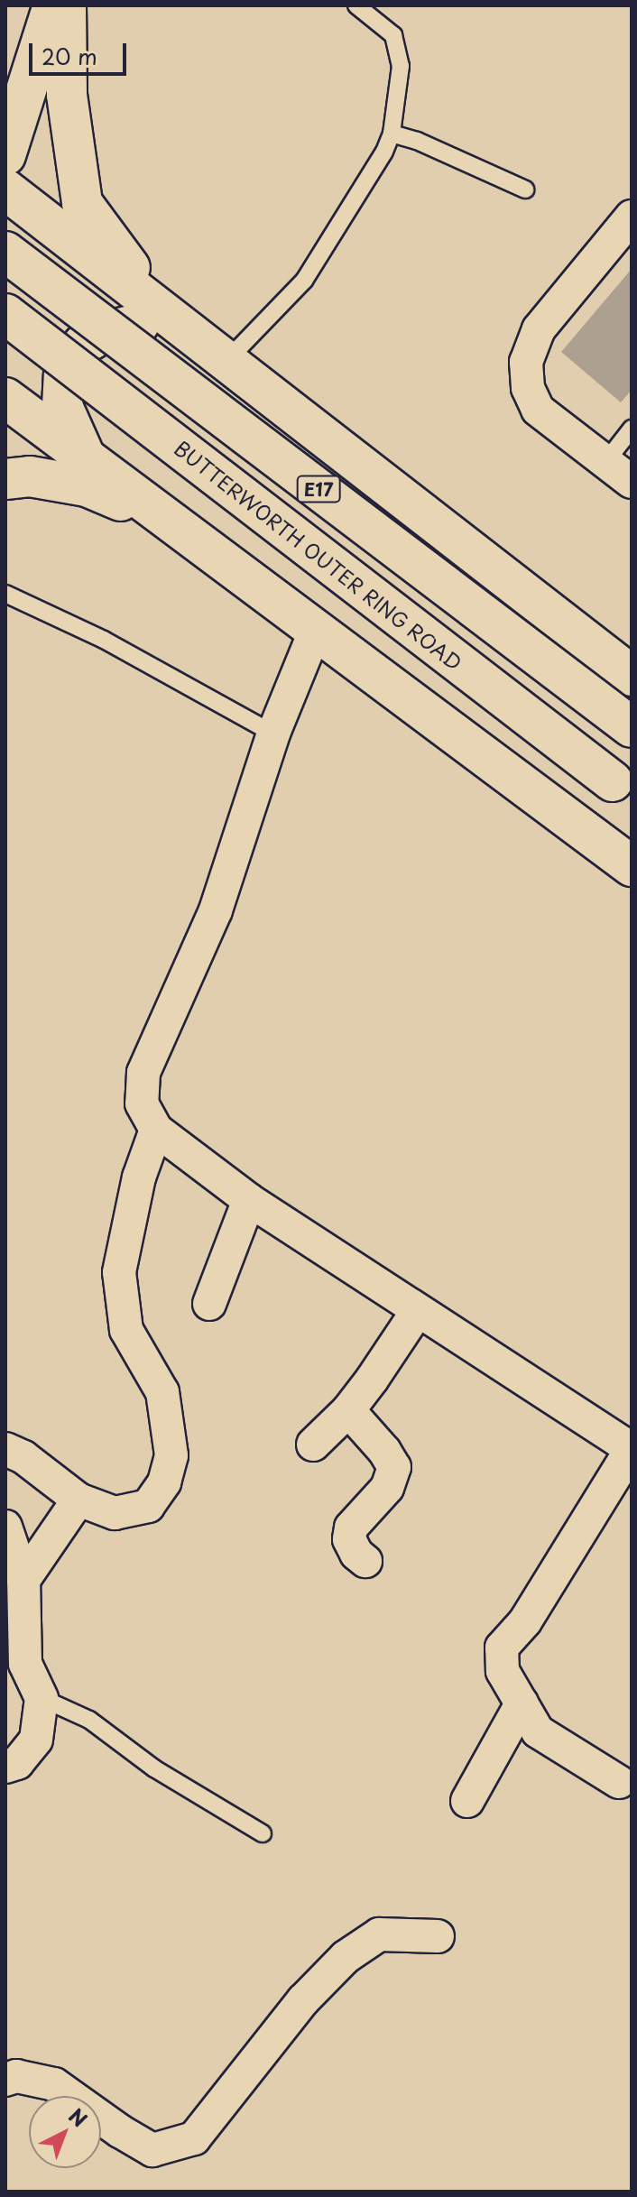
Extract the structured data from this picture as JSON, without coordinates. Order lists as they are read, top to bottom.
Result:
{
  "streets": {
    "main road": ["E17", "BUTTERWORTH OUTER RING ROAD"]
  },
  "scale_bar": "20 m",
  "north": "top right"
}
